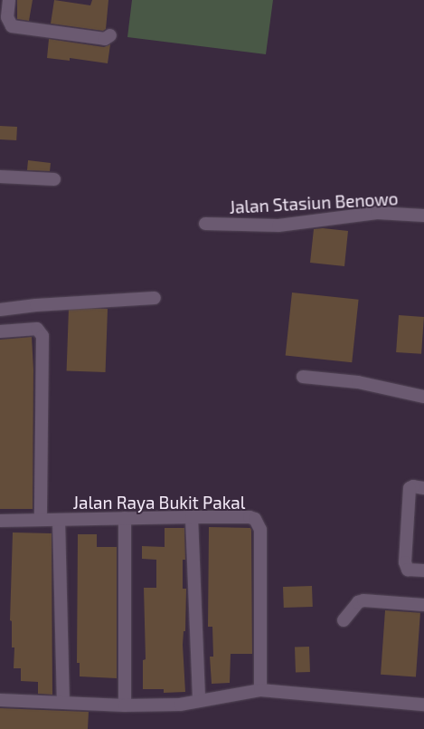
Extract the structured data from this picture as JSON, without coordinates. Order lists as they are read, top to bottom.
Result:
{
  "streets": {
    "street": ["Jalan Stasiun Benowo", "Jalan Raya Bukit Pakal"]
  }
}
